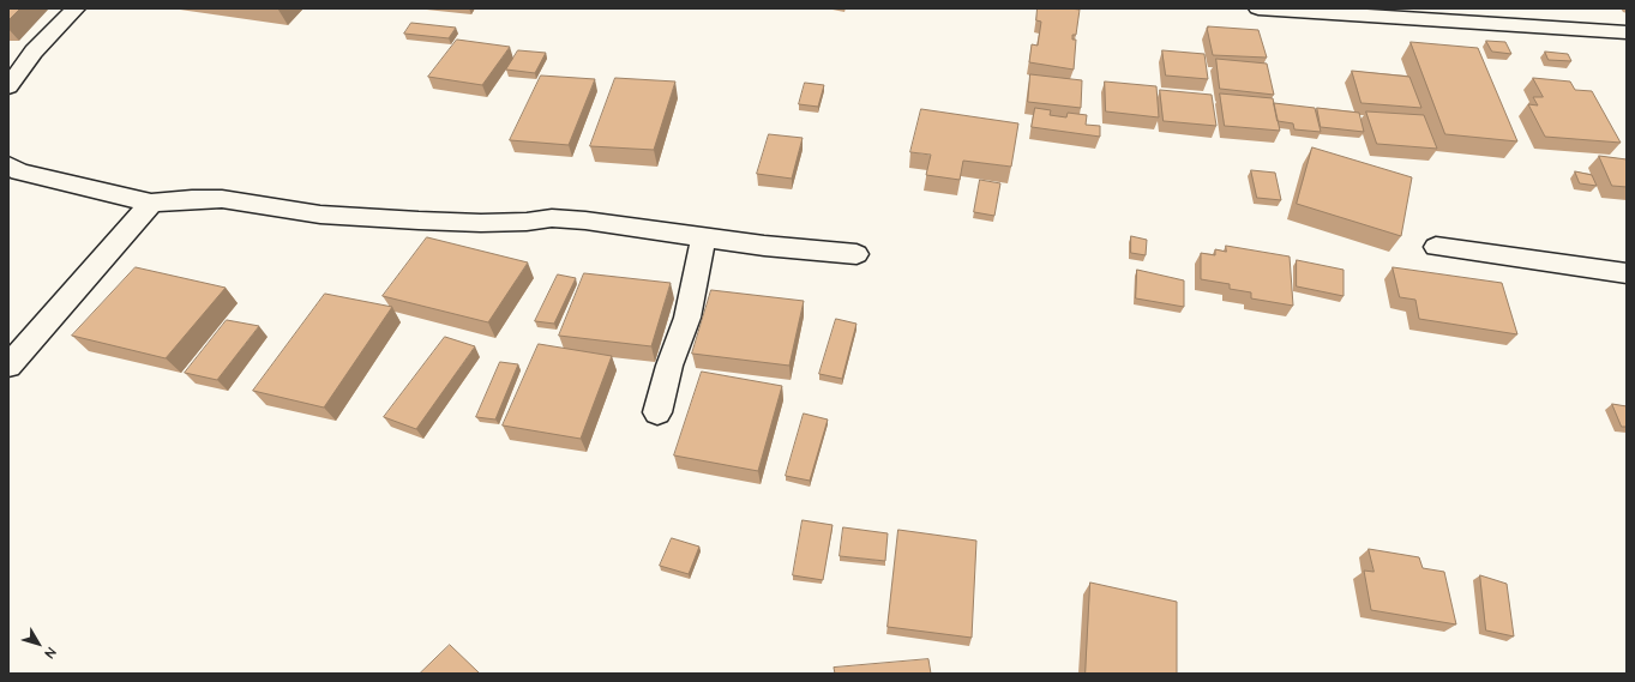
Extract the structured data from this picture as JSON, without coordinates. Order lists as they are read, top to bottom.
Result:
{
  "north": "bottom right"
}
